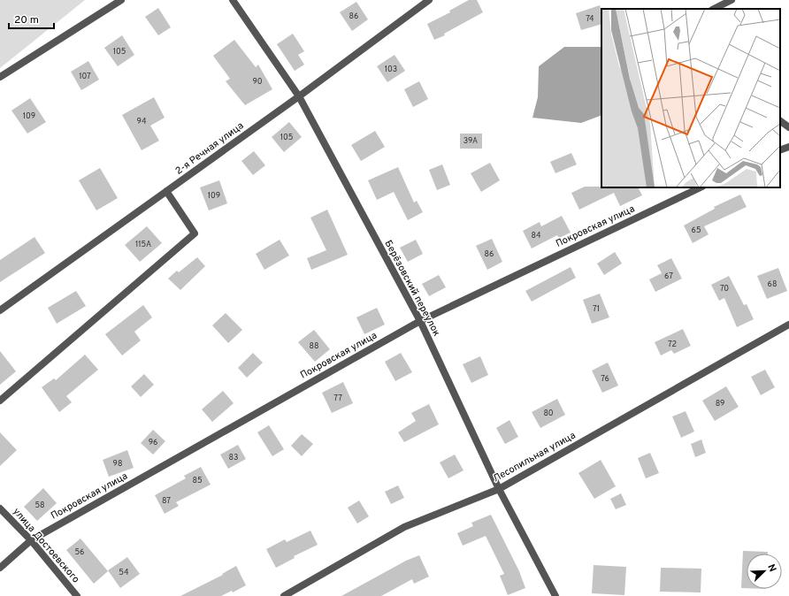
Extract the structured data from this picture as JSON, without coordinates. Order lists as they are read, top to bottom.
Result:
{
  "streets": {
    "street": [
      "2-я Речная улица",
      "Покровская улица",
      "Берёзовский переулок",
      "Лесопильная улица",
      "улица Достоевского"
    ]
  },
  "crossings": [
    ["2-я Речная улица", "Берёзовский переулок"],
    ["Покровская улица", "Берёзовский переулок"],
    ["Покровская улица", "улица Достоевского"],
    ["Берёзовский переулок", "Лесопильная улица"]
  ],
  "house_numbers": [
    "86",
    "74",
    "105",
    "103",
    "107",
    "90",
    "109",
    "94",
    "105",
    "39А",
    "109",
    "65",
    "84",
    "115А",
    "86",
    "67",
    "68",
    "70",
    "71",
    "72",
    "88",
    "76",
    "77",
    "89",
    "80",
    "96",
    "83",
    "98",
    "85",
    "87",
    "58",
    "56",
    "54"
  ],
  "scale_bar": "20 m",
  "north": "top right"
}
